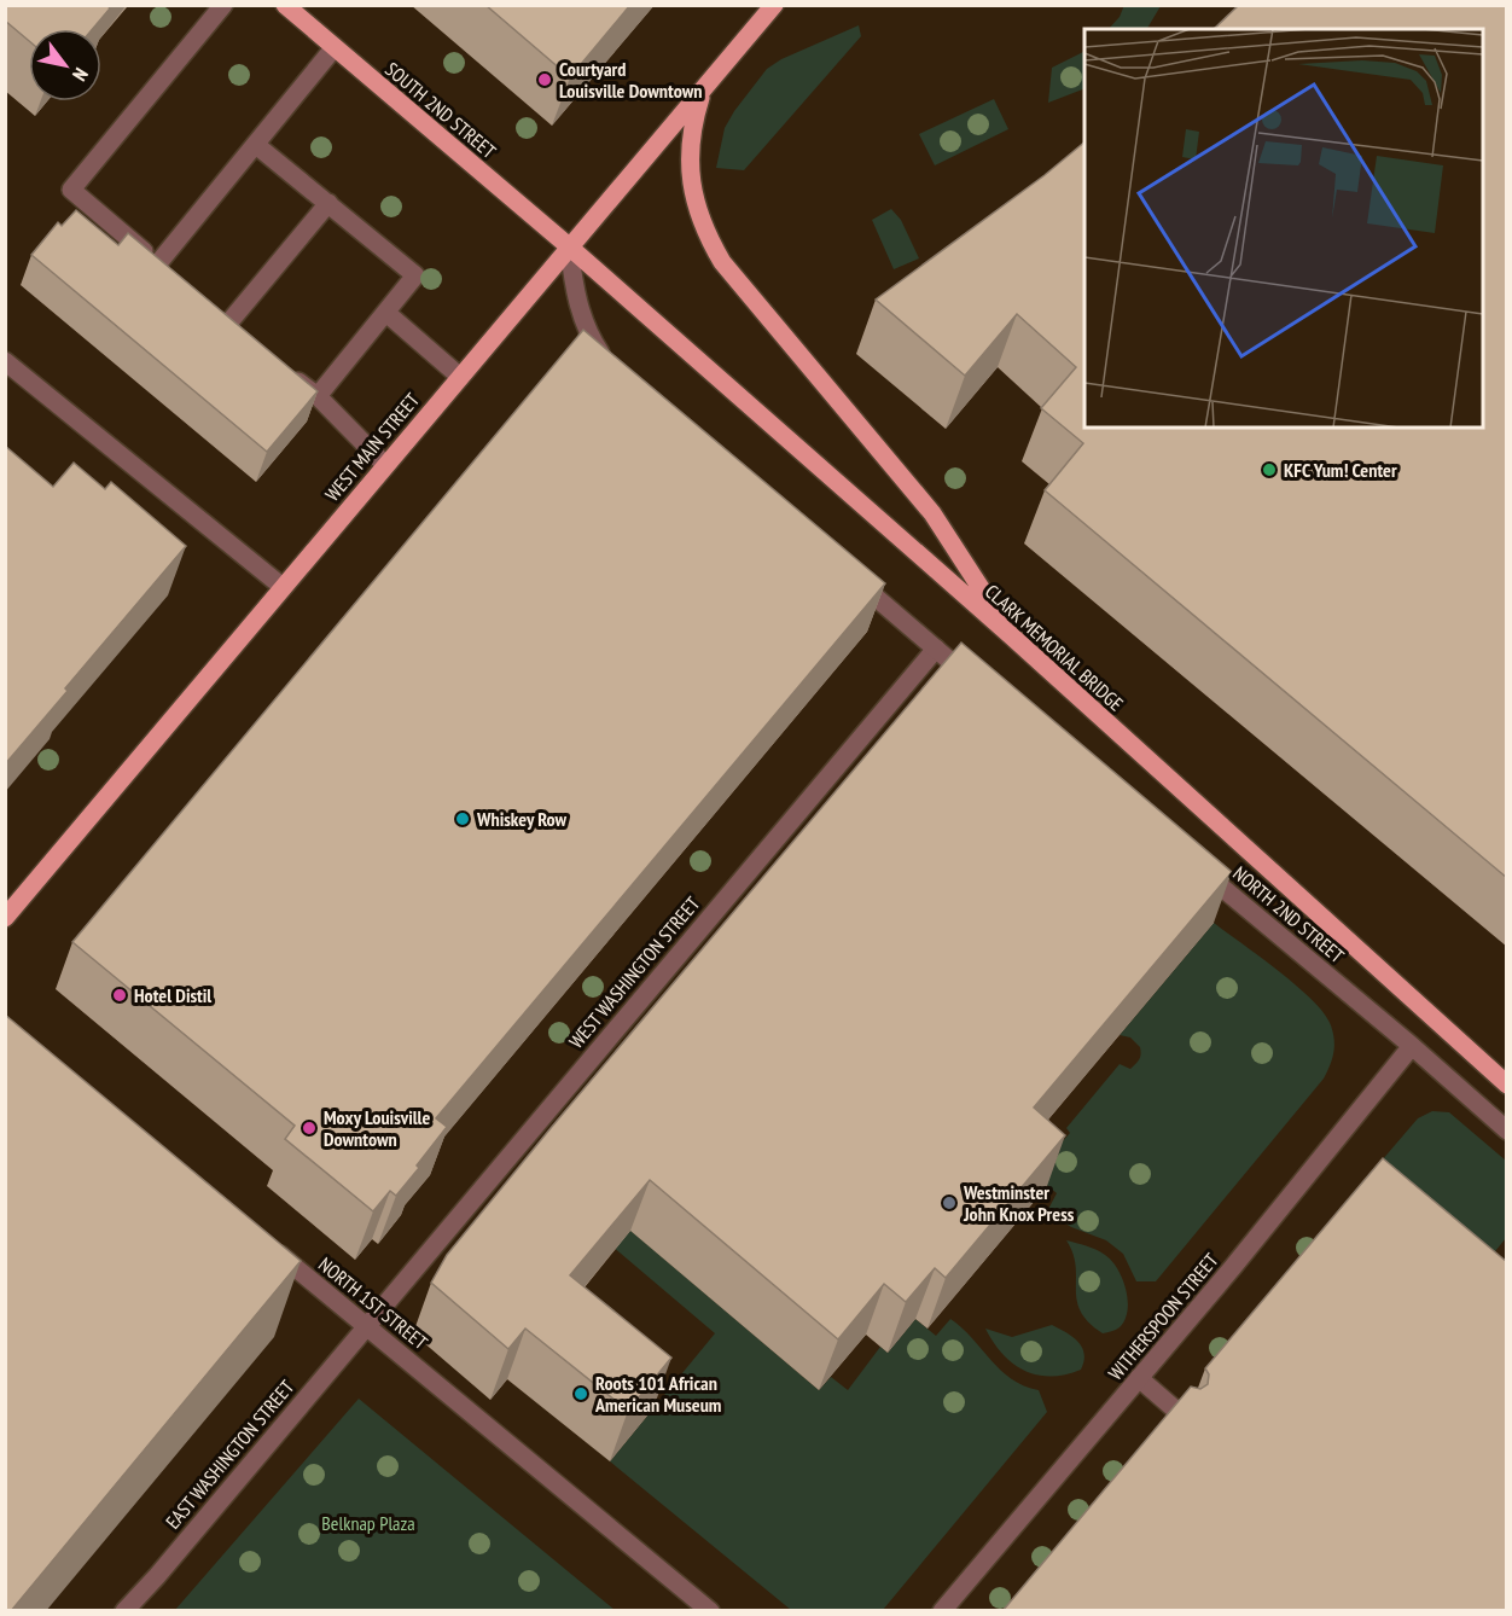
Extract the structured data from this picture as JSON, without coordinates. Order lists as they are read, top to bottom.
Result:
{
  "streets": {
    "main road": ["SOUTH 2ND STREET", "WEST MAIN STREET", "CLARK MEMORIAL BRIDGE"],
    "street": [
      "NORTH 2ND STREET",
      "WEST WASHINGTON STREET",
      "NORTH 1ST STREET",
      "WITHERSPOON STREET",
      "EAST WASHINGTON STREET"
    ]
  },
  "crossings": [
    ["SOUTH 2ND STREET", "WEST MAIN STREET"],
    ["SOUTH 2ND STREET", "CLARK MEMORIAL BRIDGE"],
    ["WEST MAIN STREET", "CLARK MEMORIAL BRIDGE"],
    ["NORTH 2ND STREET", "WITHERSPOON STREET"],
    ["WEST WASHINGTON STREET", "NORTH 1ST STREET"],
    ["WEST WASHINGTON STREET", "EAST WASHINGTON STREET"],
    ["NORTH 1ST STREET", "EAST WASHINGTON STREET"]
  ],
  "parks": ["Belknap Plaza"],
  "places": [
    "Courtyard Louisville Downtown",
    "KFC Yum! Center",
    "Whiskey Row",
    "Hotel Distil",
    "Moxy Louisville Downtown",
    "Westminster John Knox Press",
    "Roots 101 African American Museum"
  ],
  "north": "bottom right"
}
